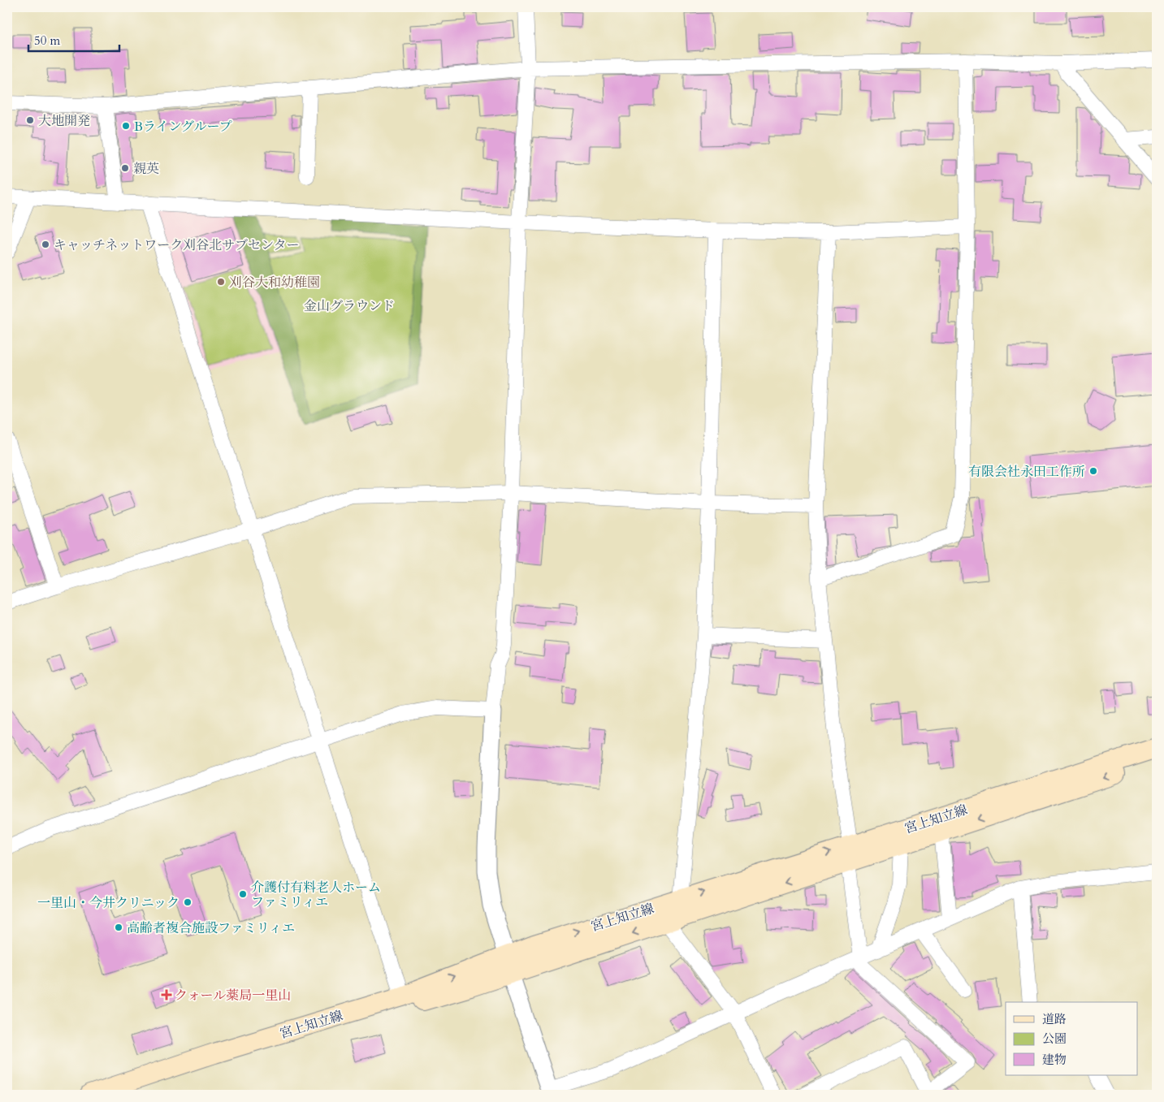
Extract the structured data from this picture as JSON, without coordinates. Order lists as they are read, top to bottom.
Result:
{
  "streets": {
    "main road": ["宮上知立線"]
  },
  "parks": ["金山グラウンド"],
  "places": {
    "other": [
      "大地開発",
      "Bライングループ",
      "親英",
      "キャッチネットワーク刈谷北サブセンター",
      "刈谷大和幼稚園",
      "有限会社永田工作所",
      "介護付有料老人ホーム ファミリィエ",
      "一里山・今井クリニック",
      "高齢者複合施設ファミリィエ"
    ],
    "health": ["クォール薬局一里山"]
  },
  "legend": ["道路", "公園", "建物"],
  "scale_bar": "50 m"
}
